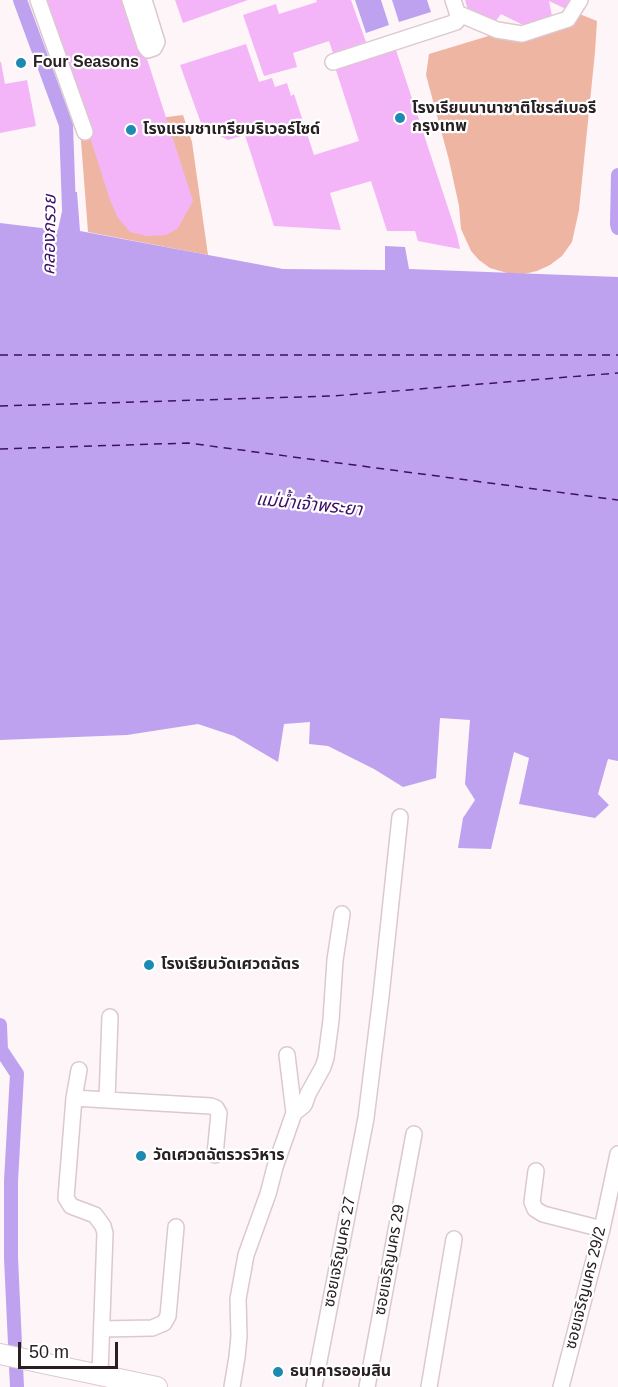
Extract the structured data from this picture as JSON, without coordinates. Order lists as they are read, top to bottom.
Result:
{
  "streets": {
    "street": ["ซอยเจริญนคร 27", "ซอยเจริญนคร 29", "ซอยเจริญนคร 29/2"]
  },
  "water": ["คลองกรวย", "แม่น้ำเจ้าพระยา"],
  "places": [
    "Four Seasons",
    "โรงเรียนนานาชาติโชรส์เบอรี กรุงเทพ",
    "โรงแรมชาเทรียมริเวอร์ไซด์",
    "โรงเรียนวัดเศวตฉัตร",
    "วัดเศวตฉัตรวรวิหาร",
    "ธนาคารออมสิน"
  ],
  "scale_bar": "50 m"
}
